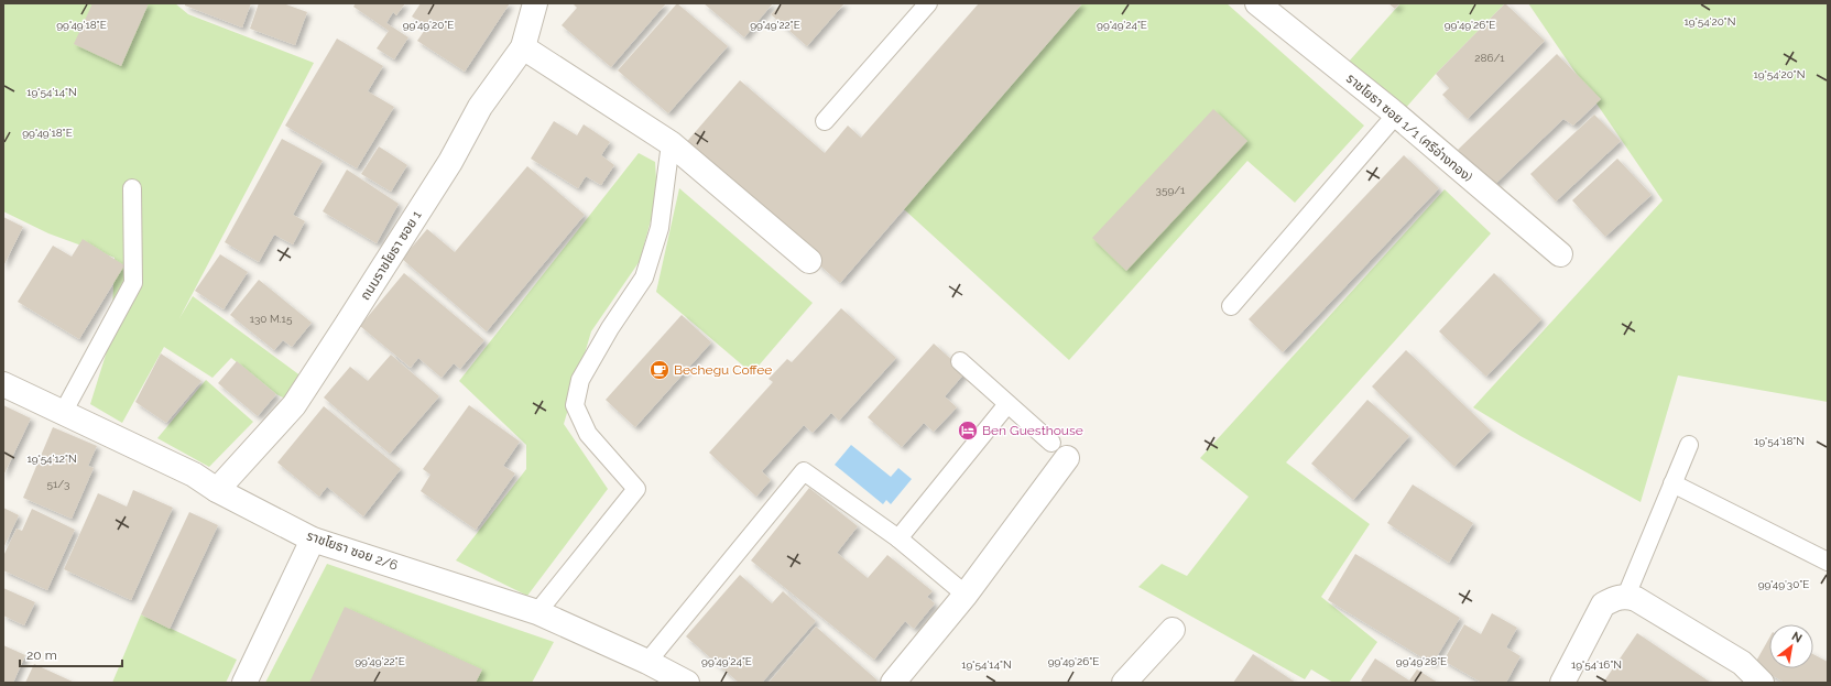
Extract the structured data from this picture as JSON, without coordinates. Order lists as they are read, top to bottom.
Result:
{
  "streets": {
    "street": ["ราชโยธา ซอย 1/1 (ศรีอ่างทอง)", "ถนนราชโยธา ซอย 1", "ราชโยธา ซอย 2/6"]
  },
  "crossings": [
    ["ถนนราชโยธา ซอย 1", "ราชโยธา ซอย 2/6"]
  ],
  "places": {
    "cafe": ["Bechegu Coffee"],
    "hotel": ["Ben Guesthouse"]
  },
  "house_numbers": [
    "286/1",
    "359/1",
    "130 M.15",
    "51/3"
  ],
  "scale_bar": "20 m",
  "north": "top right",
  "coordinates": [
    "19°54'20\"N",
    "99°49'22\"E",
    "99°49'24\"E",
    "99°49'26\"E",
    "99°49'18\"E",
    "99°49'20\"E",
    "19°54'14\"N",
    "19°54'18\"N",
    "19°54'12\"N",
    "99°49'30\"E",
    "99°49'28\"E",
    "19°54'16\"N"
  ]
}
